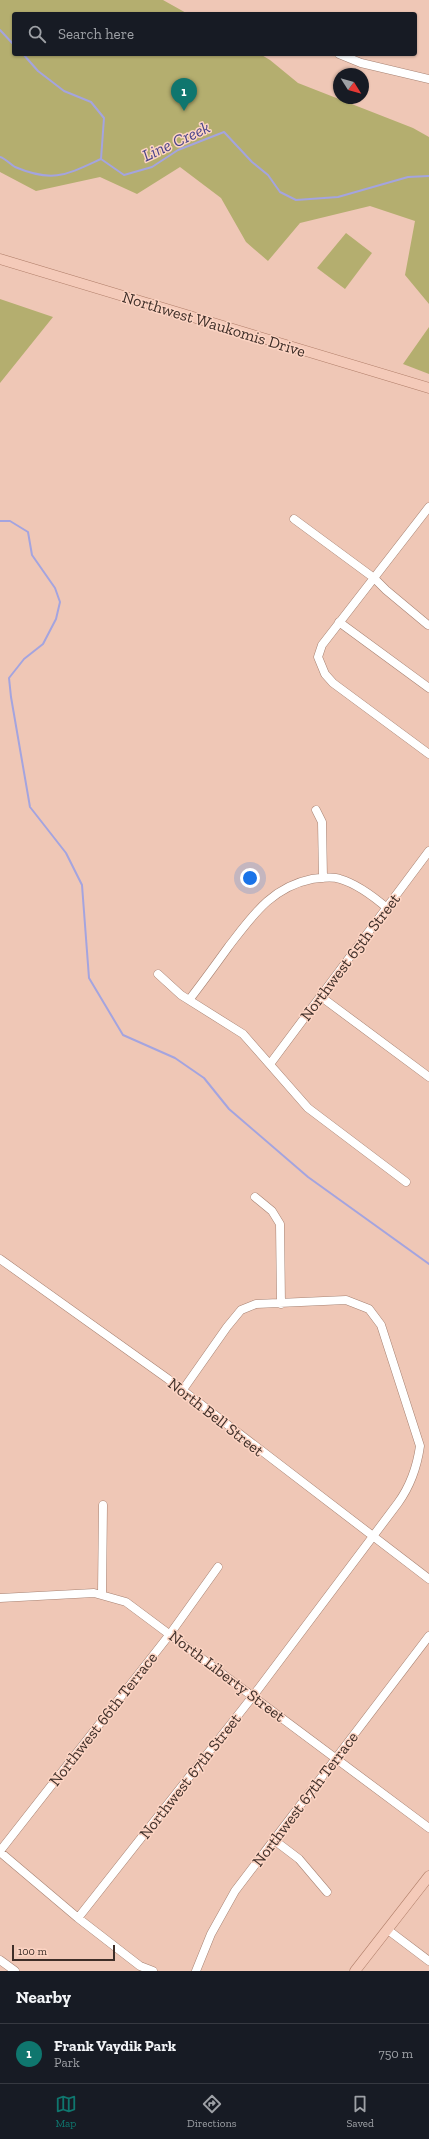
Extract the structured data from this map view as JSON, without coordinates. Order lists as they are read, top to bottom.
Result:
{
  "streets": {
    "main road": ["Northwest Waukomis Drive"],
    "street": [
      "Northwest 65th Street",
      "North Bell Street",
      "North Liberty Street",
      "Northwest 66th Terrace",
      "Northwest 67th Street",
      "Northwest 67th Terrace"
    ]
  },
  "crossings": [
    ["North Bell Street", "Northwest 67th Street"],
    ["North Liberty Street", "Northwest 66th Terrace"],
    ["North Liberty Street", "Northwest 67th Street"],
    ["North Liberty Street", "Northwest 67th Terrace"]
  ],
  "water": ["Line Creek"],
  "scale_bar": "100 m",
  "north": "bottom right",
  "page": {
    "search": "Search here",
    "pins": "1",
    "scale": "100 m",
    "heading": "Nearby",
    "list": [
      {
        "mark": "1",
        "name": "Frank Vaydik Park",
        "note": "Park",
        "value": "750 m"
      }
    ],
    "nav": ["Map", "Directions", "Saved"]
  }
}
